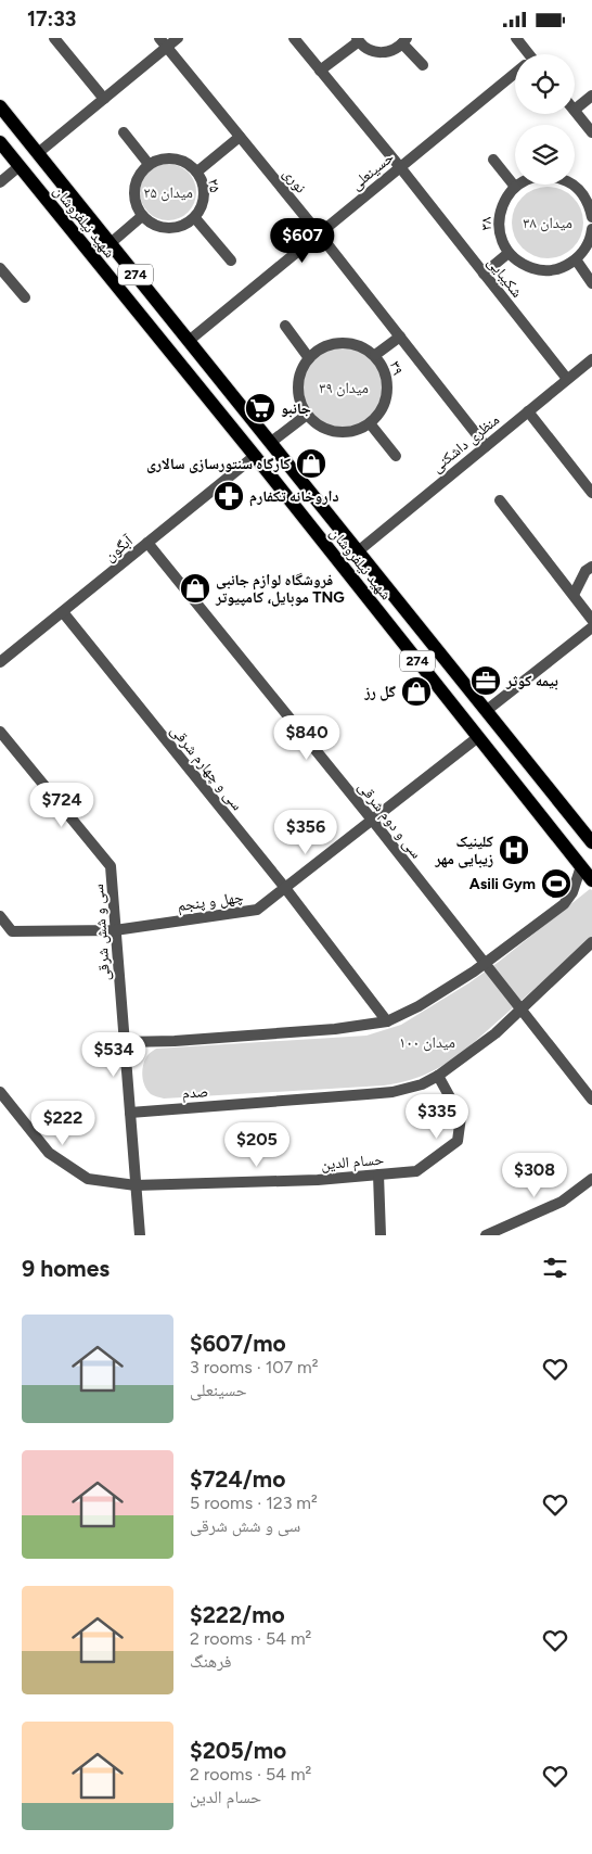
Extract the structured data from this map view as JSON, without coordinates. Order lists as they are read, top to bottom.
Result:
{
  "streets": {
    "main road": ["شهید نیلفروشان", "274"],
    "street": [
      "حسینعلی",
      "نوری",
      "۲۵",
      "۳۸",
      "شکیبایی",
      "۳۹",
      "منظری داشکنی",
      "آبگون",
      "سی و چهارم شرقی",
      "سی و دوم شرقی",
      "چهل و پنجم",
      "سی و شش شرقی",
      "صدم",
      "حسام الدین"
    ]
  },
  "crossings": [
    ["حسینعلی", "نوری"],
    ["حسینعلی", "274"],
    ["حسینعلی", "شکیبایی"],
    ["نوری", "منظری داشکنی"],
    ["شهید نیلفروشان", "274"],
    ["شهید نیلفروشان", "منظری داشکنی"],
    ["شهید نیلفروشان", "آبگون"],
    ["شهید نیلفروشان", "چهل و پنجم"],
    ["شکیبایی", "منظری داشکنی"],
    ["آبگون", "سی و چهارم شرقی"],
    ["آبگون", "سی و دوم شرقی"],
    ["سی و چهارم شرقی", "چهل و پنجم"],
    ["سی و دوم شرقی", "چهل و پنجم"],
    ["چهل و پنجم", "سی و شش شرقی"],
    ["صدم", "حسام الدین"]
  ],
  "parks": [
    "میدان ۲۵",
    "میدان ۳۸",
    "میدان ۳۹",
    "میدان ۱۰۰"
  ],
  "places": {
    "supermarket": ["جانبو"],
    "shop": ["کارگاه سنتورسازی سالاری", "فروشگاه لوازم جانبی موبایل، کامپيوتر TNG", "گل رز"],
    "pharmacy": ["داروخانه تکفارم"],
    "office": ["بیمه کوثر"],
    "hospital": ["کلینیک زیبایی مهر"],
    "sports": ["Asili Gym"]
  },
  "page": {
    "status": "17:33",
    "price": [
      "$607",
      "$840",
      "$724",
      "$356",
      "$534",
      "$335",
      "$222",
      "$205",
      "$308"
    ],
    "heading": "9 homes",
    "list": [
      {
        "name": "$607/mo",
        "note": "3 rooms · 107 m² · حسینعلی"
      },
      {
        "name": "$724/mo",
        "note": "5 rooms · 123 m² · سی و شش شرقی"
      },
      {
        "name": "$222/mo",
        "note": "2 rooms · 54 m² · فرهنگ"
      },
      {
        "name": "$205/mo",
        "note": "2 rooms · 54 m² · حسام الدین"
      }
    ]
  }
}
